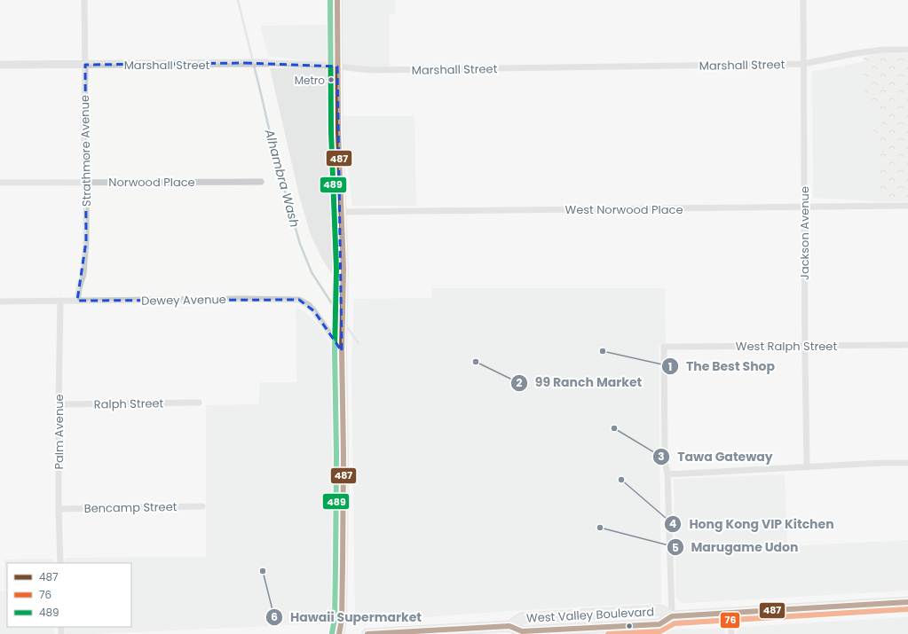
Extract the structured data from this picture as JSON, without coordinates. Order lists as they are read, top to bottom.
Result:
{
  "streets": {
    "main road": ["West Valley Boulevard"],
    "street": [
      "Marshall Street",
      "Strathmore Avenue",
      "Norwood Place",
      "West Norwood Place",
      "Jackson Avenue",
      "Dewey Avenue",
      "West Ralph Street",
      "Ralph Street",
      "Palm Avenue",
      "Bencamp Street"
    ]
  },
  "crossings": [
    ["Marshall Street", "Strathmore Avenue"],
    ["Marshall Street", "Jackson Avenue"],
    ["Strathmore Avenue", "Norwood Place"],
    ["Strathmore Avenue", "Dewey Avenue"],
    ["West Norwood Place", "Jackson Avenue"],
    ["Jackson Avenue", "West Ralph Street"],
    ["Dewey Avenue", "Palm Avenue"],
    ["Ralph Street", "Palm Avenue"],
    ["Palm Avenue", "Bencamp Street"]
  ],
  "water": ["Alhambra Wash"],
  "places": [
    "Metro",
    "The Best Shop",
    "99 Ranch Market",
    "Tawa Gateway",
    "Hong Kong VIP Kitchen",
    "Marugame Udon",
    "Hawaii Supermarket"
  ],
  "lines": ["transit line 487", "transit line 489", "transit line 76"],
  "legend": ["487", "76", "489"]
}
